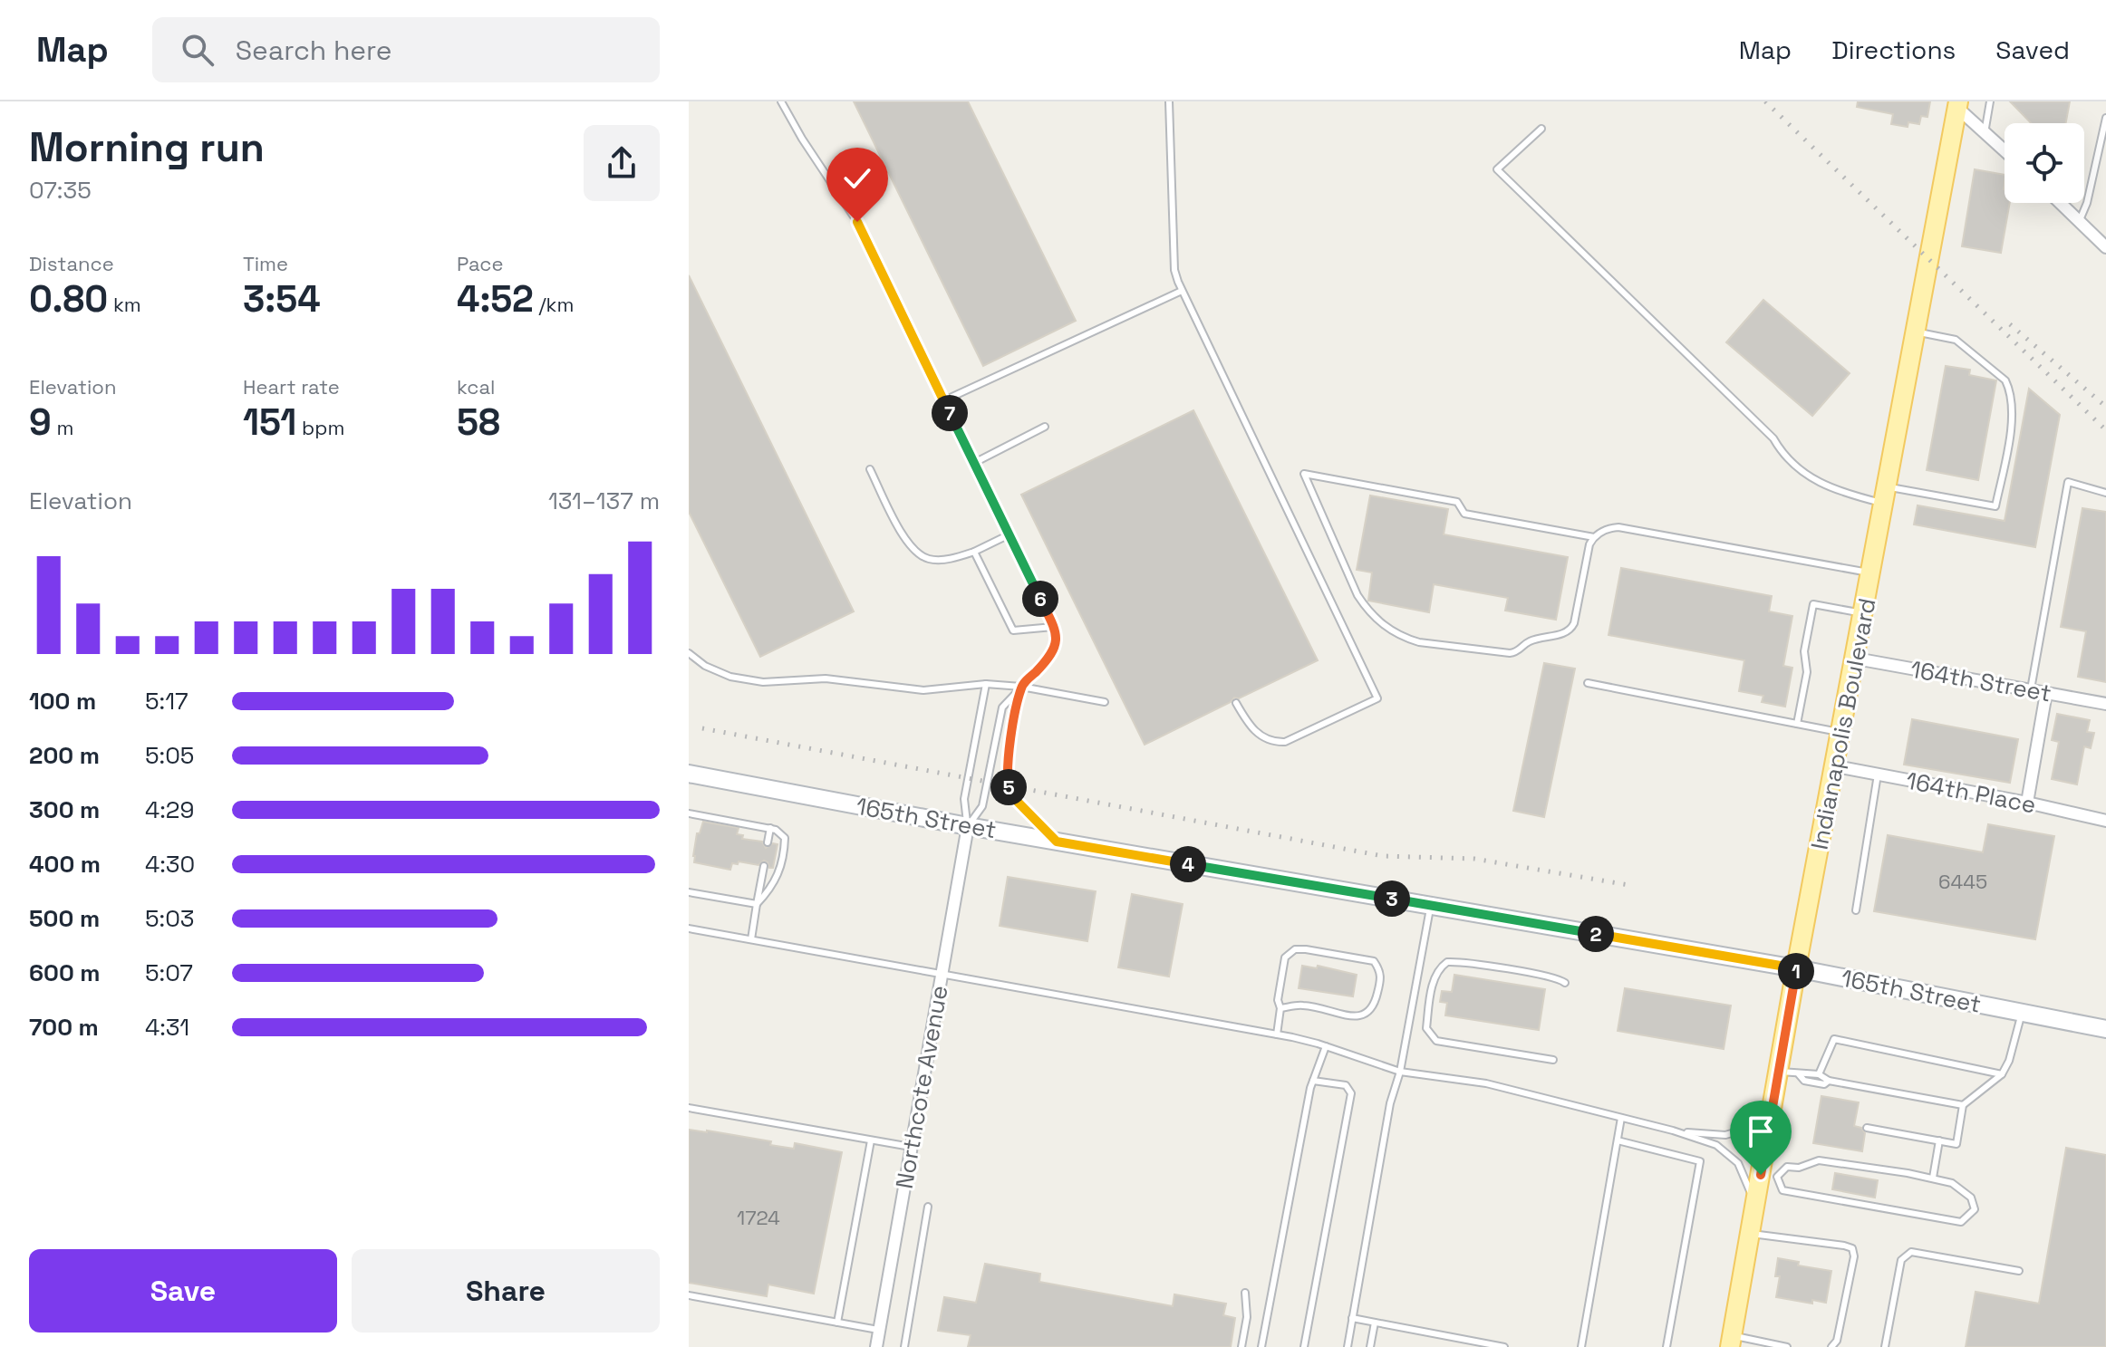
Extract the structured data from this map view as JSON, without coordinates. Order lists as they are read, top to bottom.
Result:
{
  "streets": {
    "main road": ["Indianapolis Boulevard", "165th Street"],
    "street": ["164th Street", "164th Place", "Northcote Avenue"]
  },
  "crossings": [
    ["164th Street", "Indianapolis Boulevard"],
    ["Indianapolis Boulevard", "164th Place"],
    ["Indianapolis Boulevard", "165th Street"],
    ["165th Street", "Northcote Avenue"]
  ],
  "house_numbers": ["6445", "1724"],
  "page": {
    "header": "Map",
    "search": "Search here",
    "nav": ["Map", "Directions", "Saved"],
    "heading": ["Morning run", "07:35"],
    "stats": [
      ["Distance", "0.80 km"],
      ["Time", "3:54"],
      ["Pace", "4:52 /km"],
      ["Elevation", "9 m"],
      ["Heart rate", "151 bpm"],
      ["kcal", "58"]
    ],
    "pins": [
      "7",
      "6",
      "5",
      "4",
      "3",
      "2",
      "1"
    ],
    "chart": ["Elevation", "131–137 m"],
    "list": [
      {
        "name": "100 m",
        "note": "5:17"
      },
      {
        "name": "200 m",
        "note": "5:05"
      },
      {
        "name": "300 m",
        "note": "4:29"
      },
      {
        "name": "400 m",
        "note": "4:30"
      },
      {
        "name": "500 m",
        "note": "5:03"
      },
      {
        "name": "600 m",
        "note": "5:07"
      },
      {
        "name": "700 m",
        "note": "4:31"
      }
    ],
    "buttons": ["Save", "Share"]
  }
}
